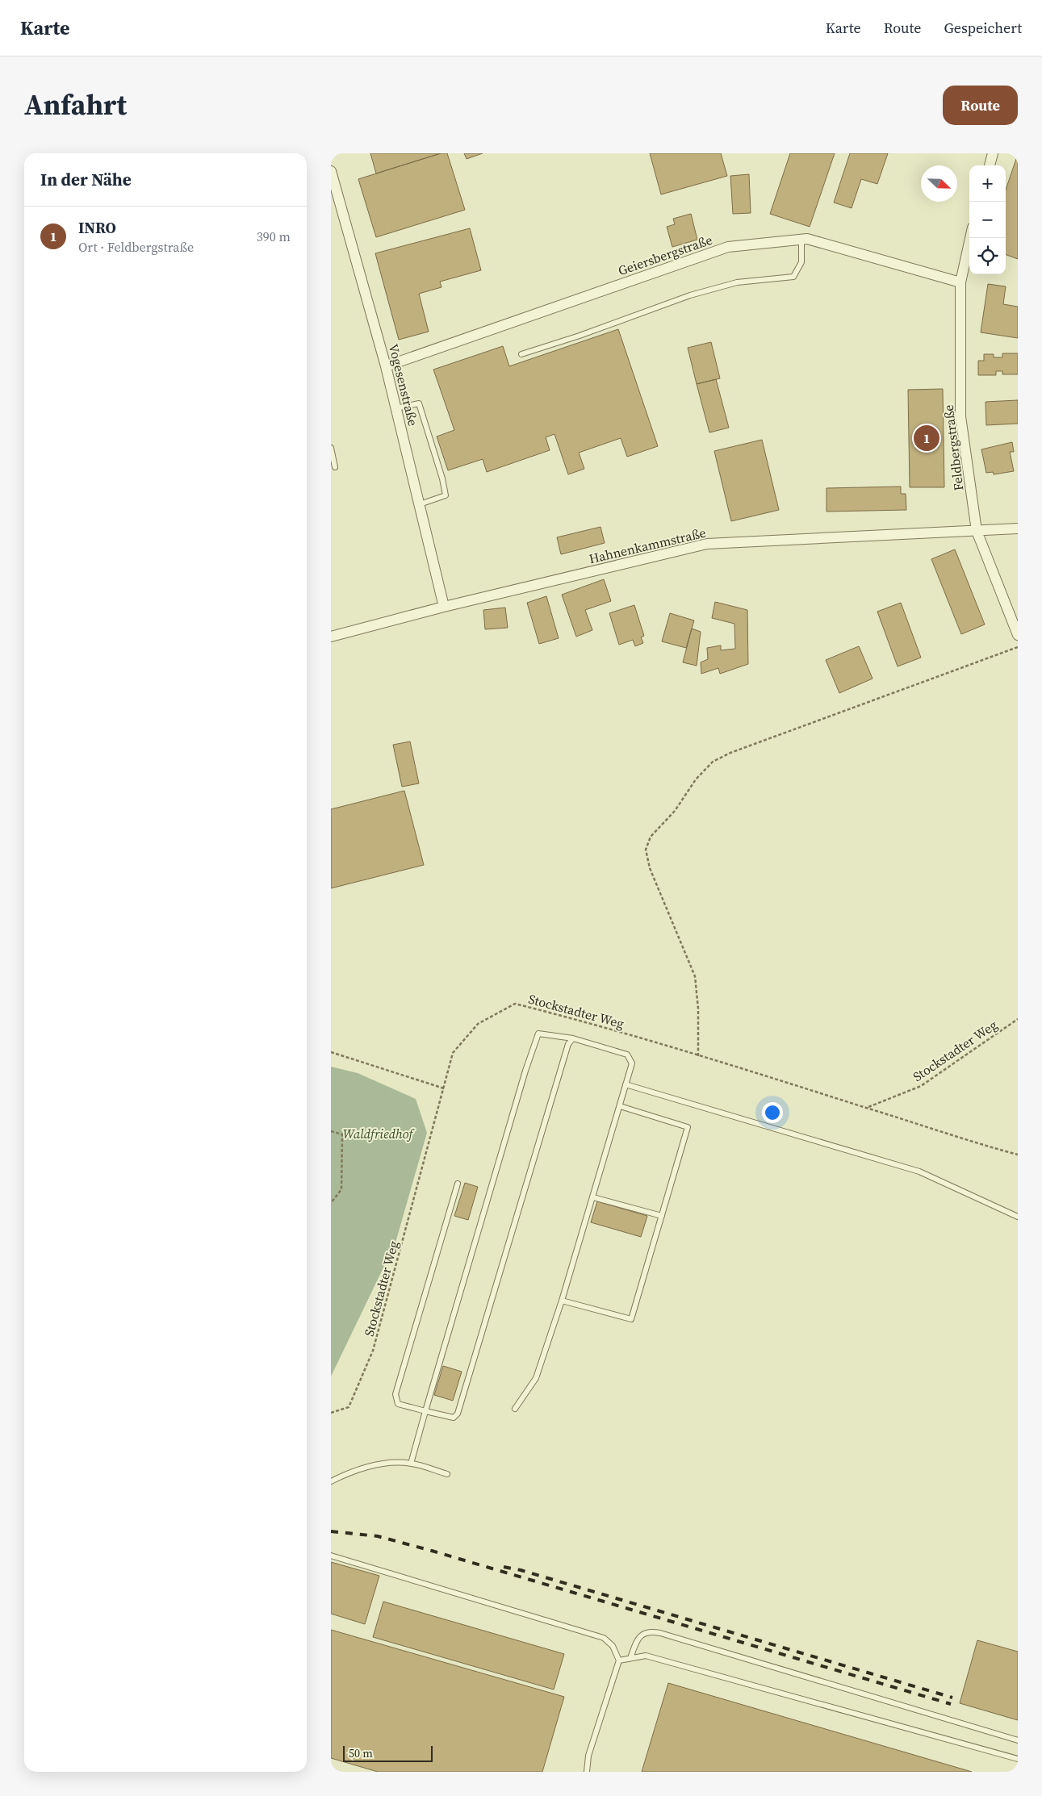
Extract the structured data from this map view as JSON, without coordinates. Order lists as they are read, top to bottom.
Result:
{
  "streets": {
    "street": [
      "Geiersbergstraße",
      "Vogesenstraße",
      "Feldbergstraße",
      "Hahnenkammstraße"
    ],
    "path": ["Stockstadter Weg"]
  },
  "crossings": [
    ["Geiersbergstraße", "Vogesenstraße"],
    ["Geiersbergstraße", "Feldbergstraße"],
    ["Vogesenstraße", "Hahnenkammstraße"],
    ["Feldbergstraße", "Hahnenkammstraße"]
  ],
  "parks": ["Waldfriedhof"],
  "scale_bar": "50 m",
  "north": "bottom right",
  "page": {
    "header": "Karte",
    "nav": ["Karte", "Route", "Gespeichert"],
    "title": "Anfahrt",
    "buttons": "Route",
    "heading": "In der Nähe",
    "map_buttons": ["+", "−"],
    "list": [
      {
        "mark": "1",
        "name": "INRO",
        "note": "Ort · Feldbergstraße",
        "value": "390 m"
      }
    ],
    "pins": "1",
    "scale": "50 m"
  }
}
